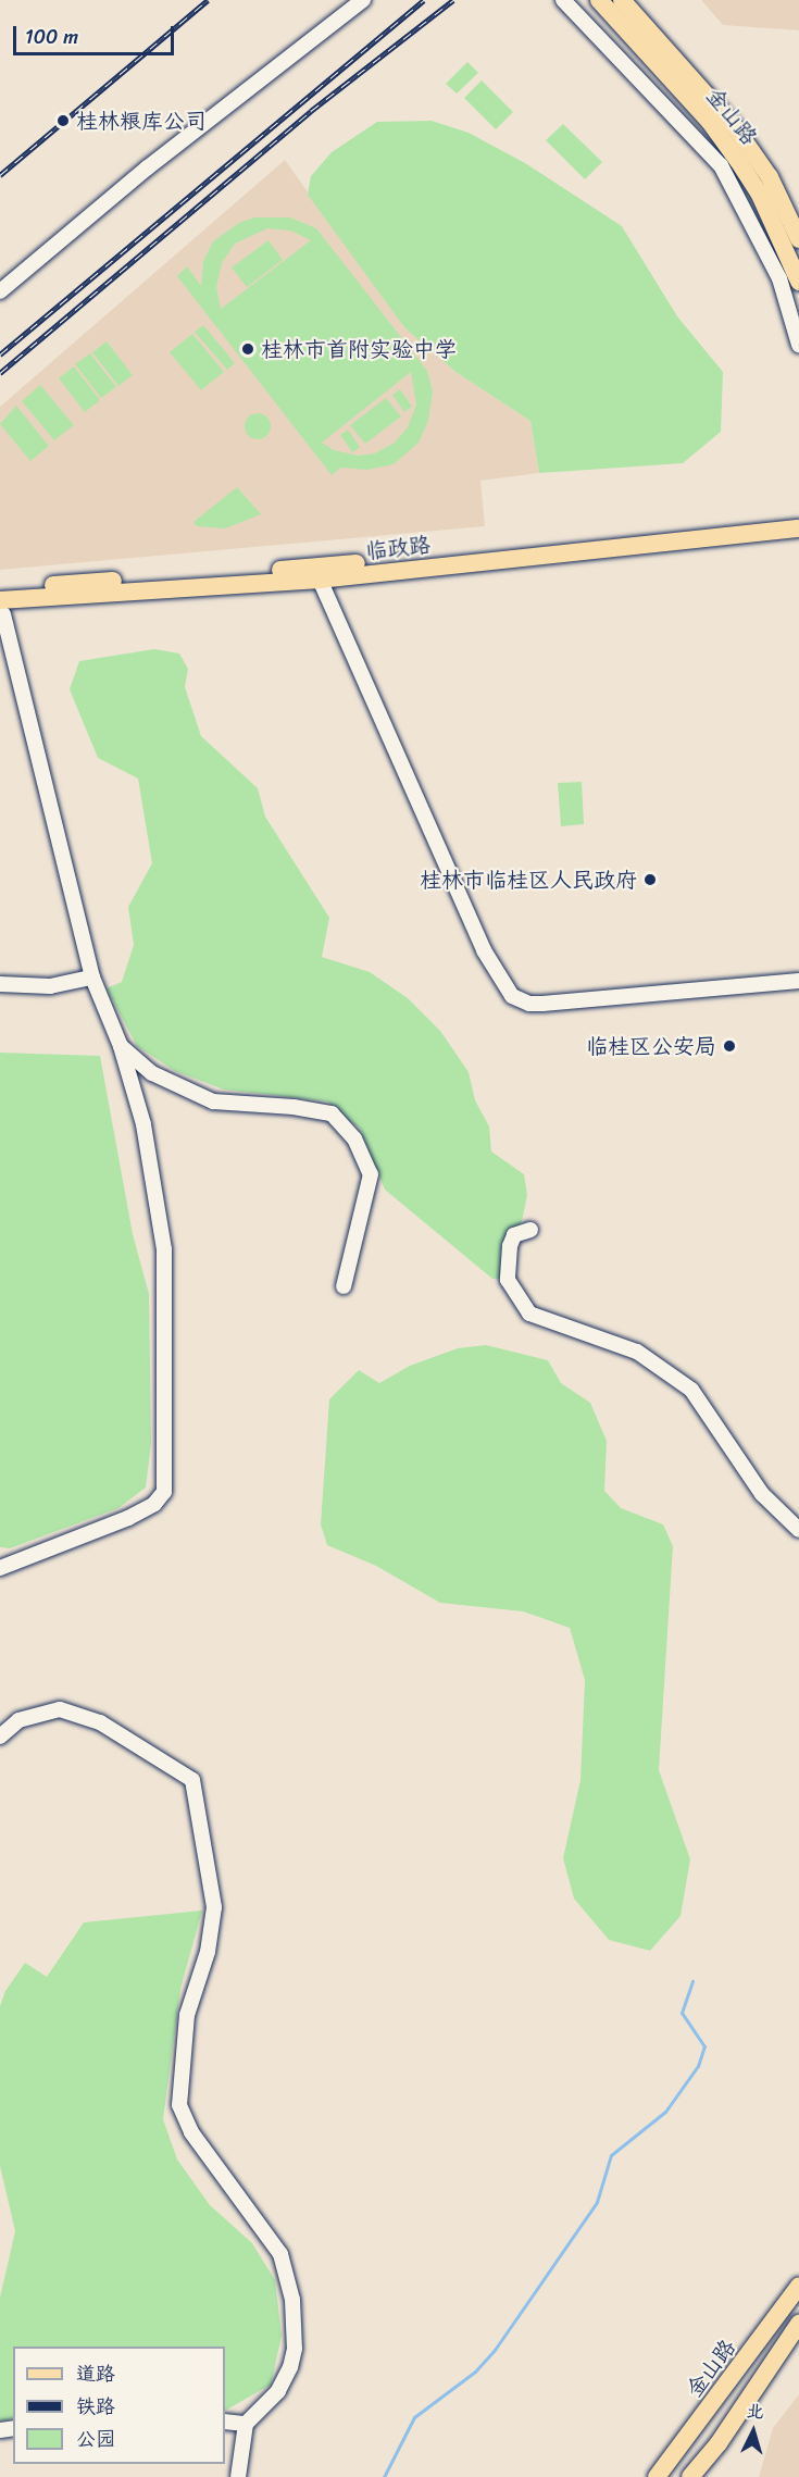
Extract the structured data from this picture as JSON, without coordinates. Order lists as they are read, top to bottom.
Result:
{
  "streets": {
    "main road": ["金山路", "临政路"]
  },
  "places": [
    "桂林粮库公司",
    "桂林市首附实验中学",
    "桂林市临桂区人民政府",
    "临桂区公安局"
  ],
  "legend": ["道路", "铁路", "公园"],
  "scale_bar": "100 m",
  "north": "top"
}
